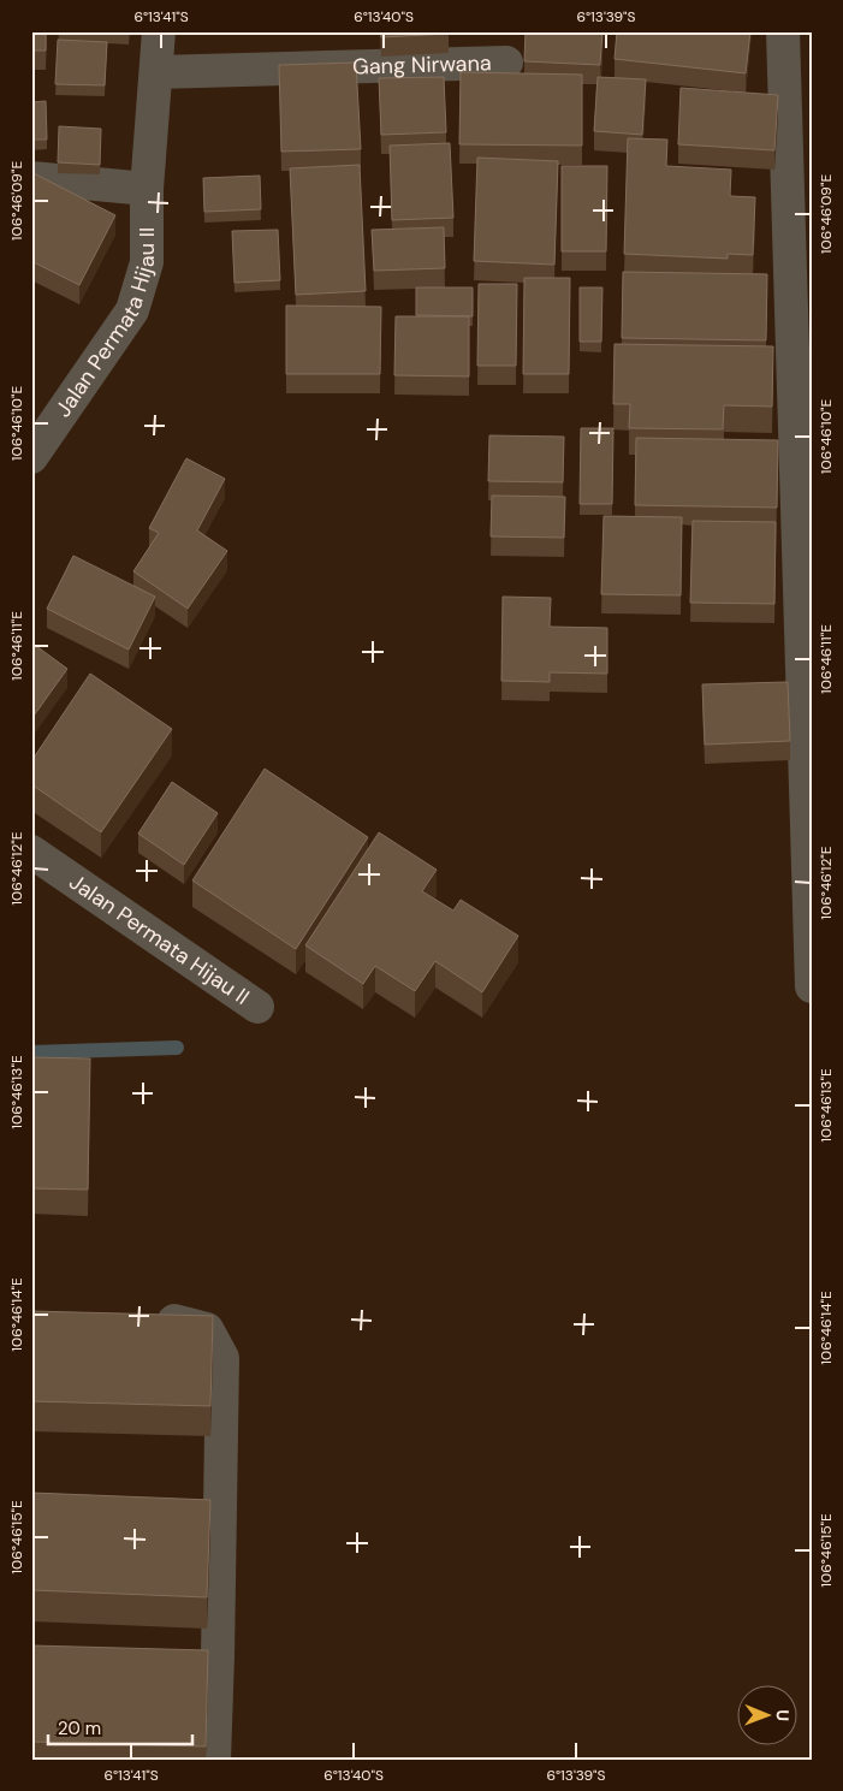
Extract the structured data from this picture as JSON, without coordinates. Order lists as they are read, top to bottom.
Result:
{
  "streets": {
    "street": ["Gang Nirwana", "Jalan Permata Hijau II"]
  },
  "crossings": [
    ["Gang Nirwana", "Jalan Permata Hijau II"]
  ],
  "scale_bar": "20 m",
  "north": "right",
  "coordinates": [
    "6°13'41\"S",
    "6°13'40\"S",
    "6°13'39\"S",
    "106°46'09\"E",
    "106°46'10\"E",
    "106°46'11\"E",
    "106°46'12\"E",
    "106°46'13\"E",
    "106°46'14\"E",
    "106°46'15\"E"
  ]
}
